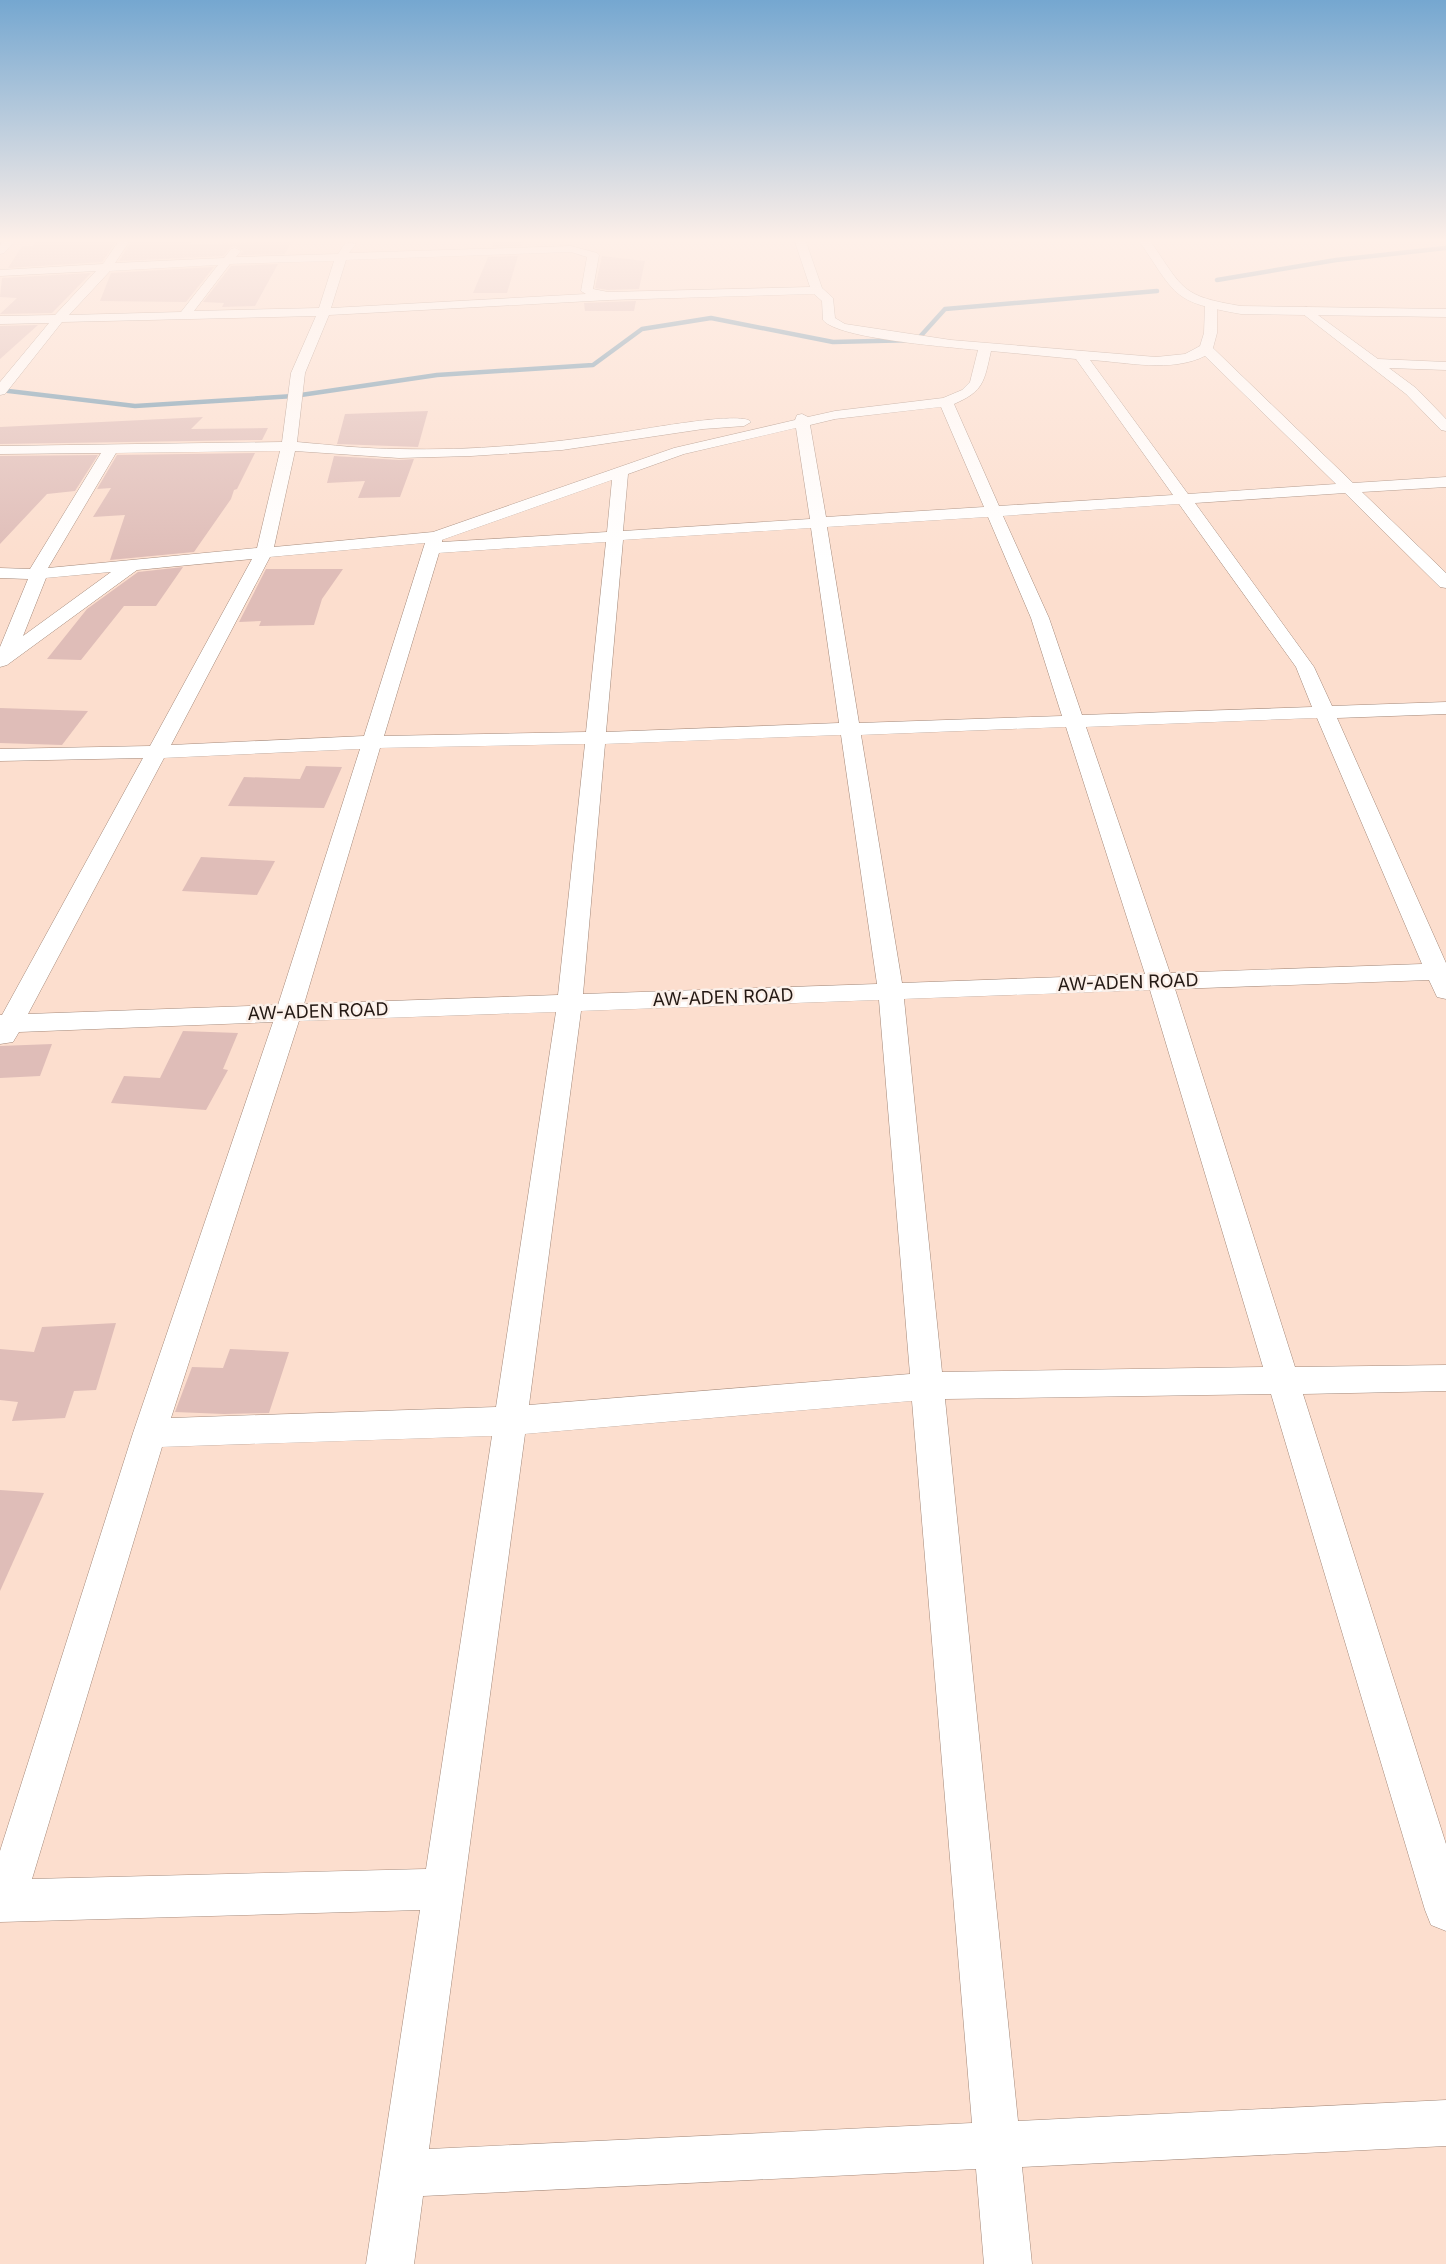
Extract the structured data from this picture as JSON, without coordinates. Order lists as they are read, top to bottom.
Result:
{
  "streets": {
    "street": ["AW-ADEN ROAD"]
  }
}
